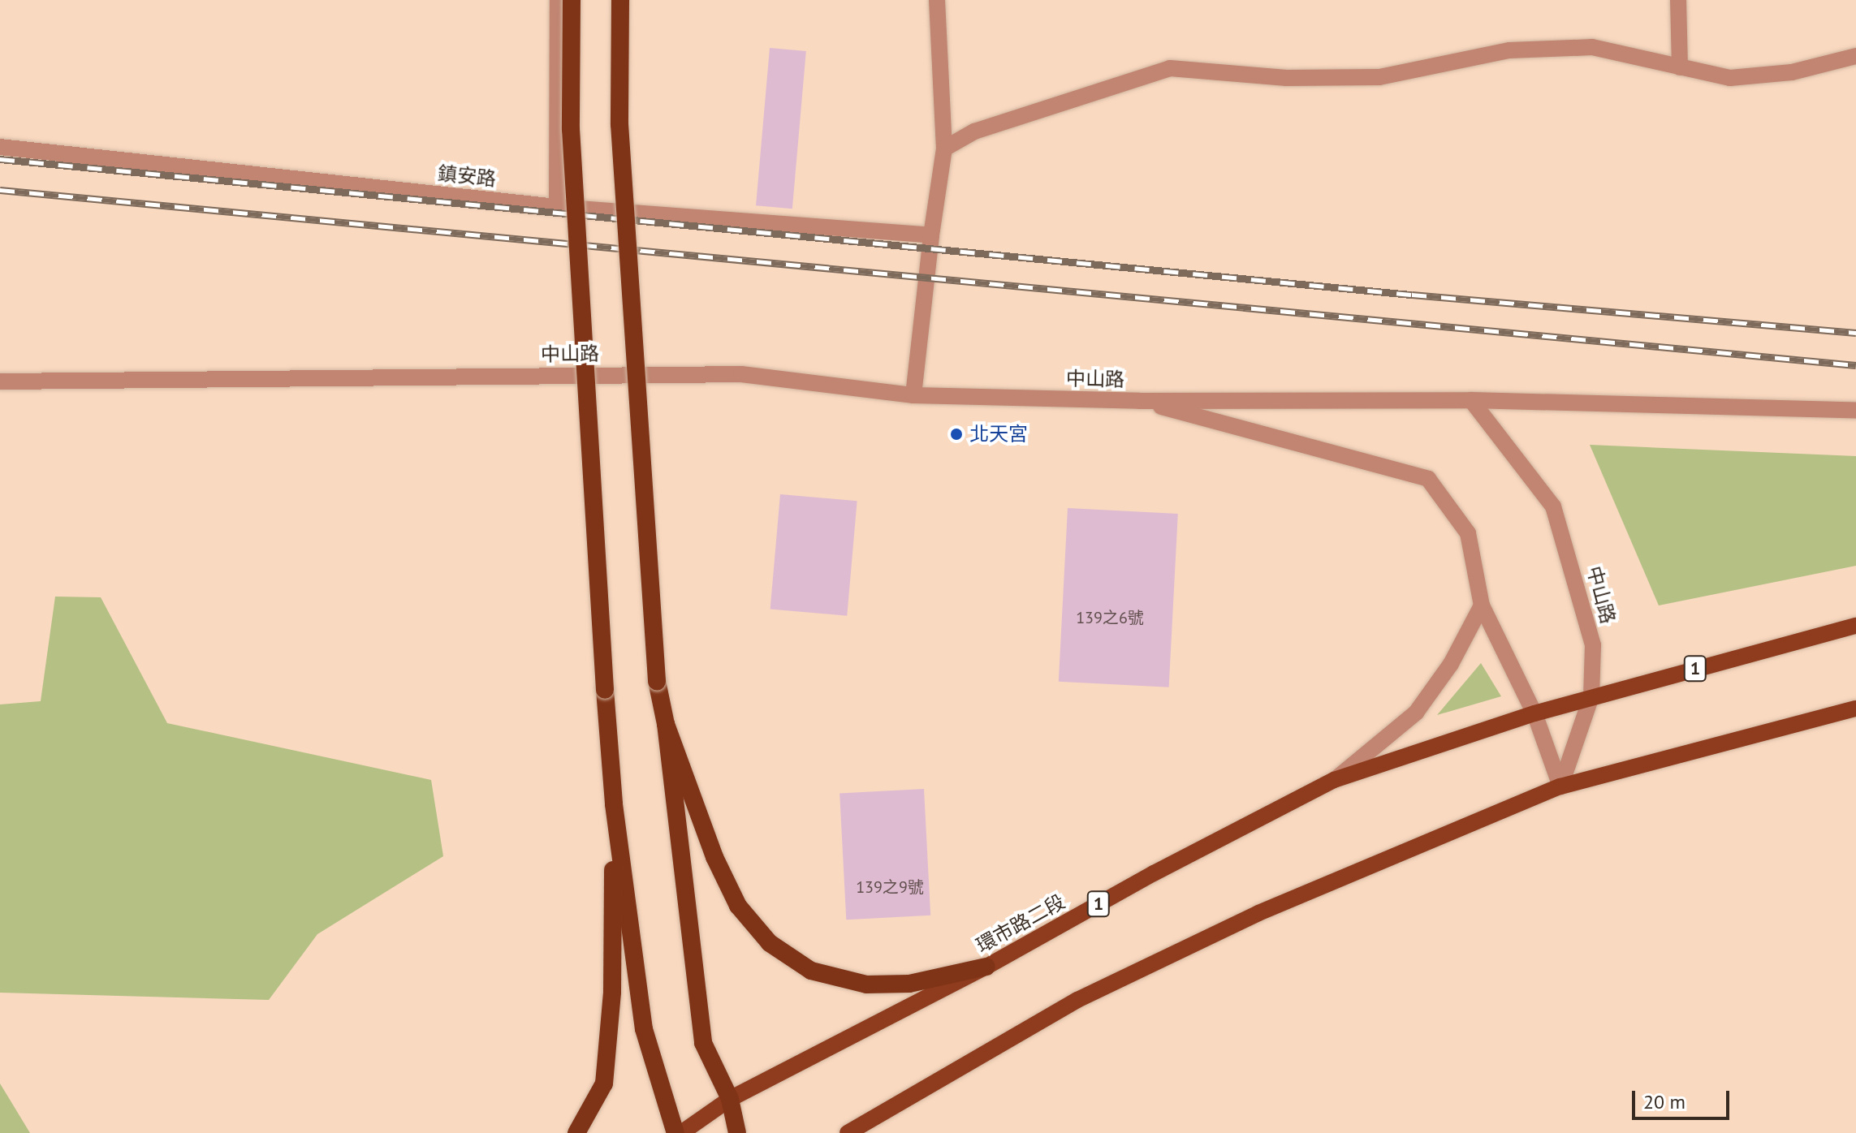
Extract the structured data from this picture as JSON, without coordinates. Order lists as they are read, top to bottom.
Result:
{
  "streets": {
    "main road": ["1", "環市路二段"],
    "street": ["鎮安路", "中山路"]
  },
  "crossings": [
    ["中山路", "1"],
    ["中山路", "環市路二段"],
    ["1", "環市路二段"]
  ],
  "places": ["北天宮"],
  "house_numbers": ["139之6號", "139之9號"],
  "scale_bar": "20 m"
}
